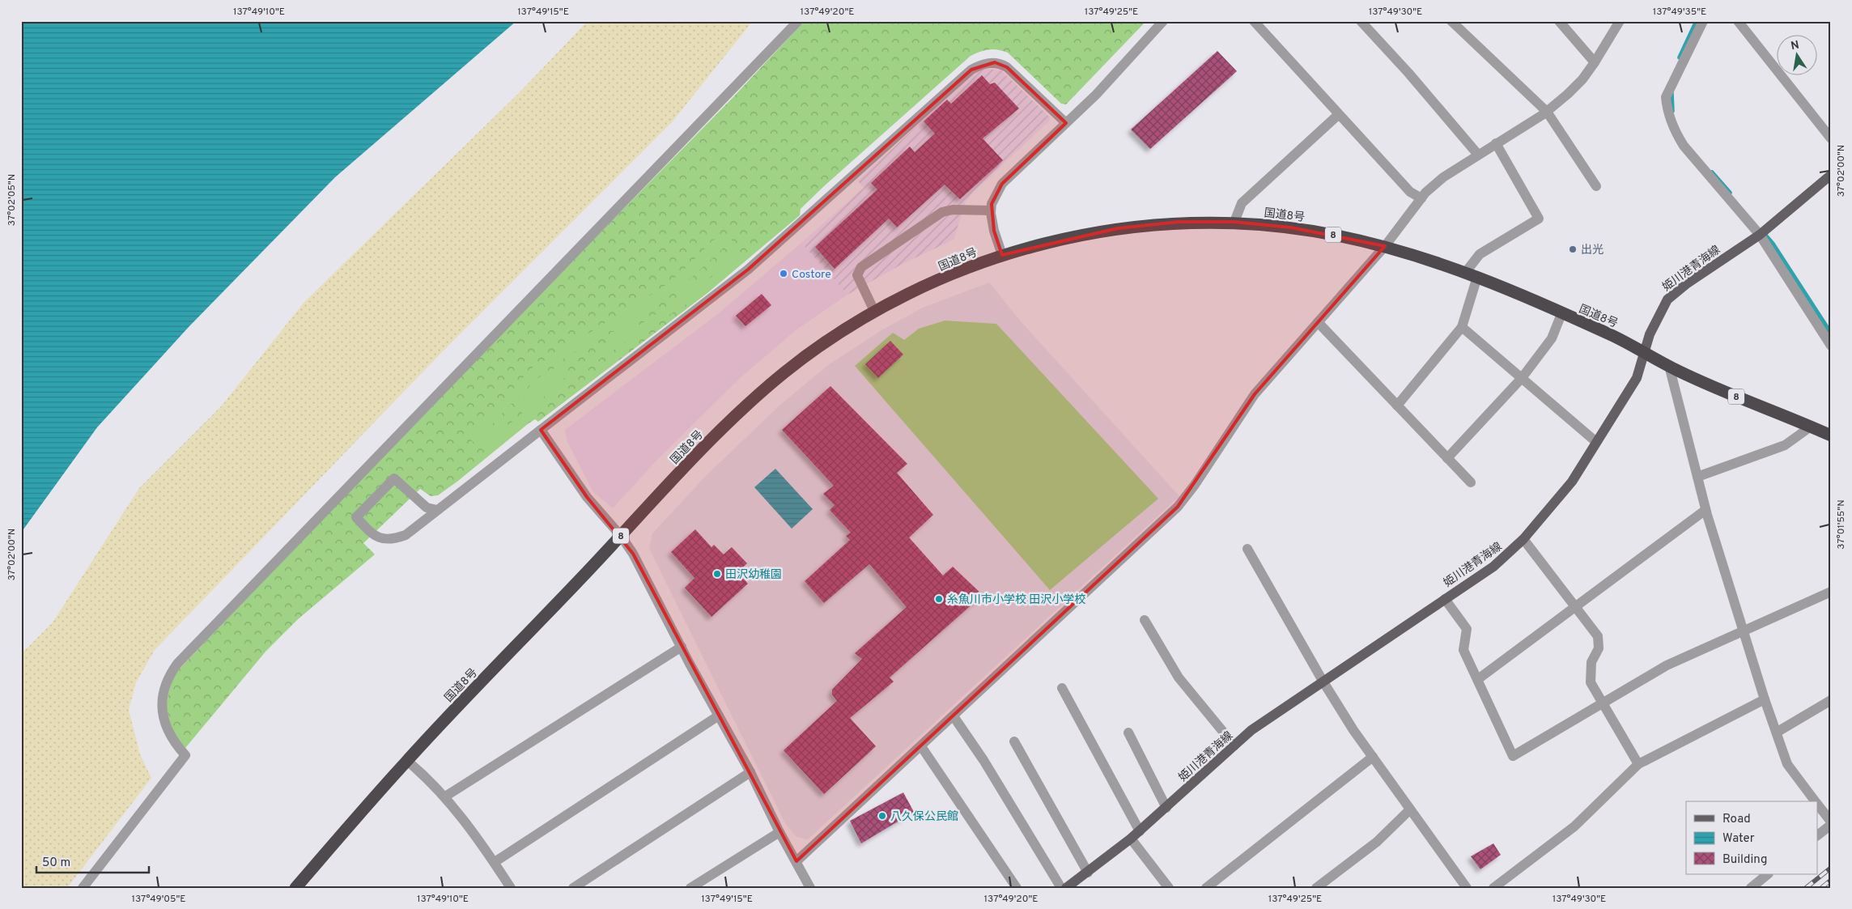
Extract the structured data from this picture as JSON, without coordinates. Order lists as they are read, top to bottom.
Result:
{
  "streets": {
    "highway": ["国道8号", "8"],
    "main road": ["姫川港青海線"]
  },
  "crossings": [
    ["国道8号", "姫川港青海線"]
  ],
  "places": [
    "出光",
    "Costore",
    "田沢幼稚園",
    "糸魚川市小学校 田沢小学校",
    "八久保公民館"
  ],
  "legend": ["Road", "Water", "Building"],
  "scale_bar": "50 m",
  "north": "top",
  "coordinates": [
    "137°49'10\"E",
    "137°49'15\"E",
    "137°49'20\"E",
    "137°49'25\"E",
    "137°49'30\"E",
    "137°49'35\"E",
    "37°02'00\"N",
    "37°02'05\"N",
    "37°01'55\"N",
    "137°49'05\"E"
  ]
}
